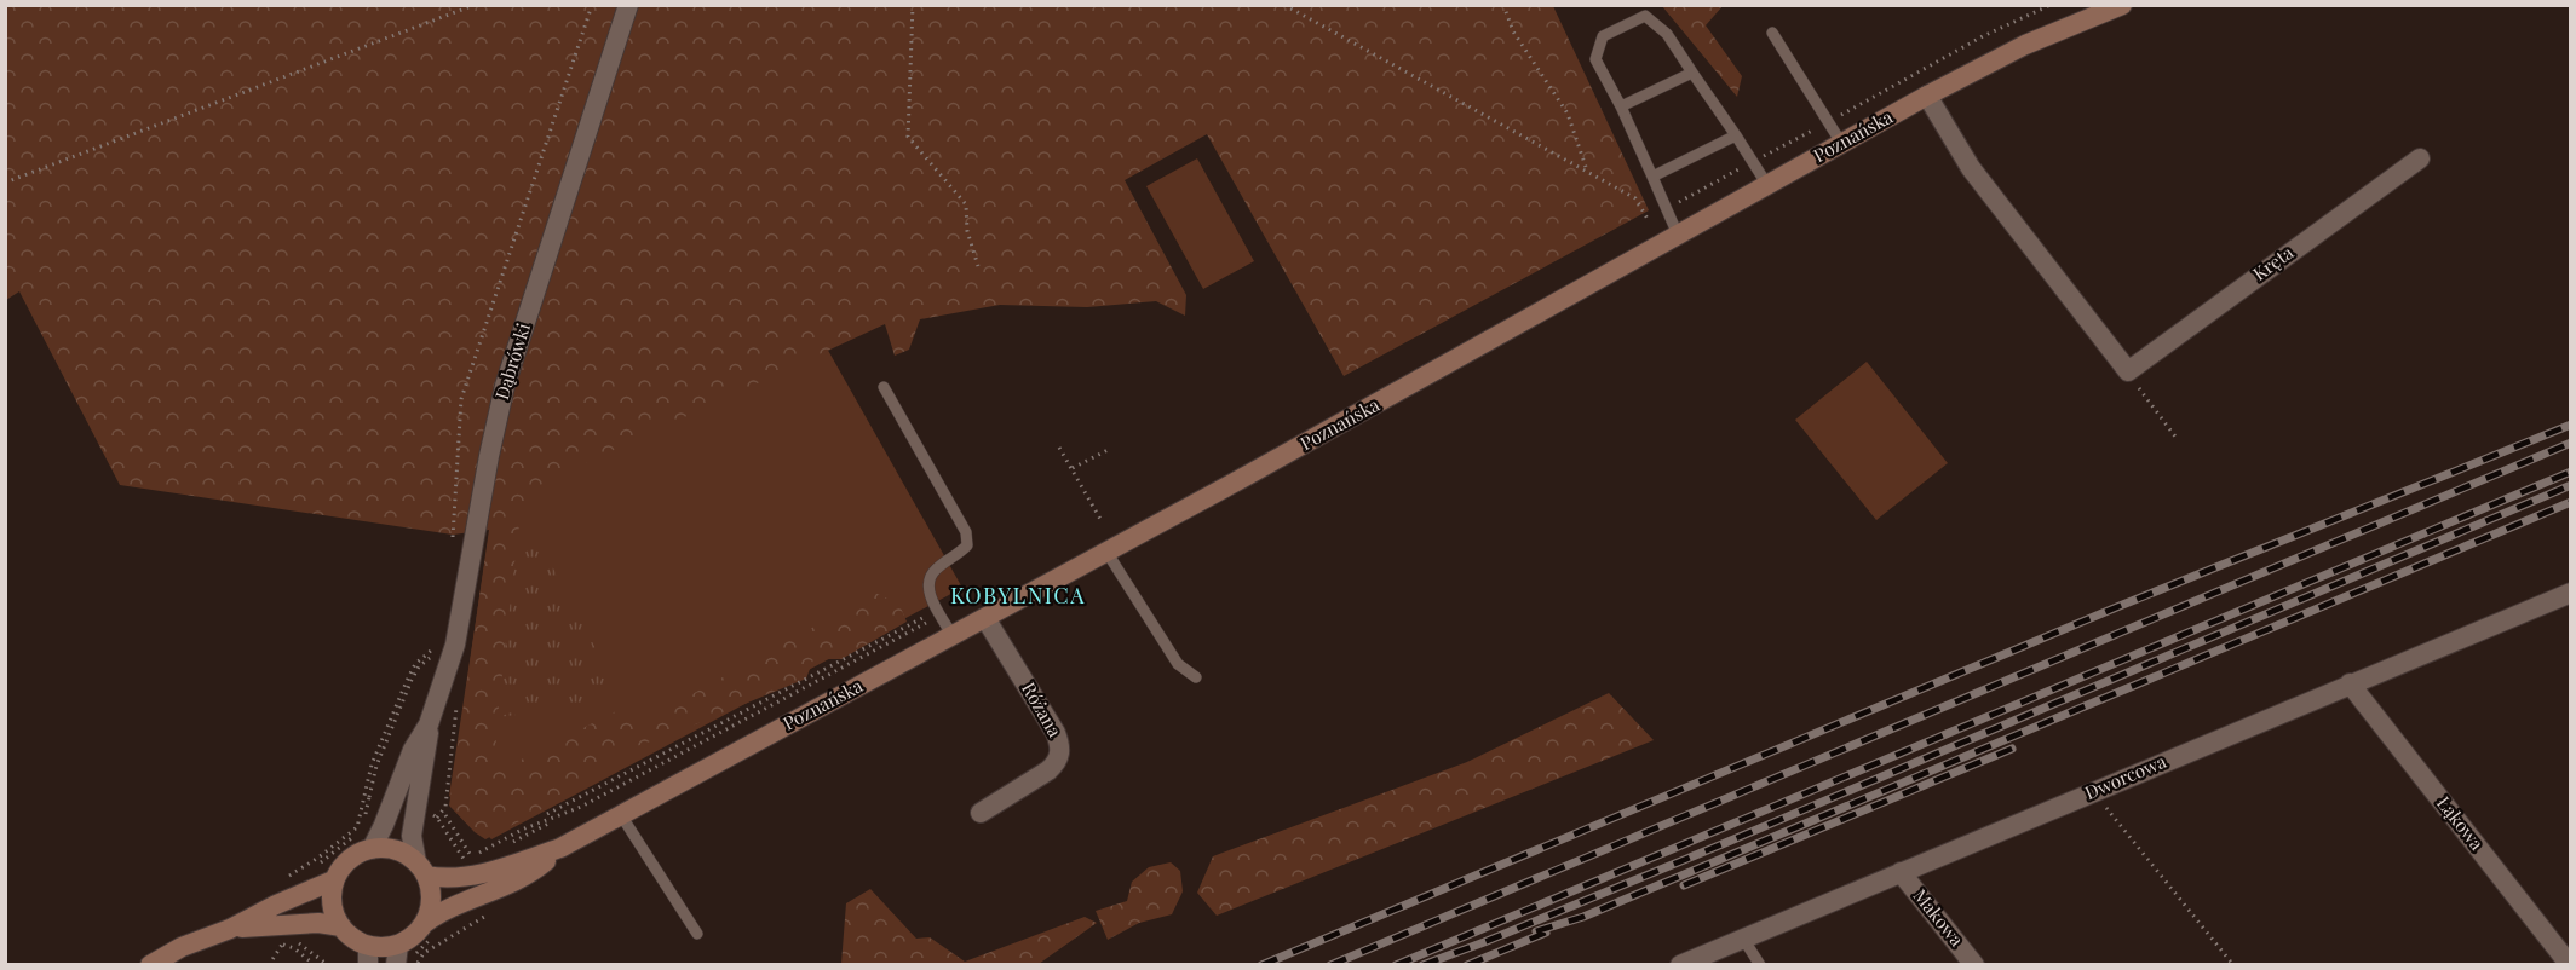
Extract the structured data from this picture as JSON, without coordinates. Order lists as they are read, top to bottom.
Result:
{
  "streets": {
    "main road": ["Poznańska"],
    "street": [
      "Kręta",
      "Dąbrówki",
      "Różana",
      "Dworcowa",
      "Łąkowa",
      "Makowa"
    ]
  },
  "crossings": [
    ["Poznańska", "Dąbrówki"],
    ["Poznańska", "Różana"],
    ["Dworcowa", "Łąkowa"],
    ["Dworcowa", "Makowa"]
  ],
  "districts": ["KOBYLNICA"]
}
